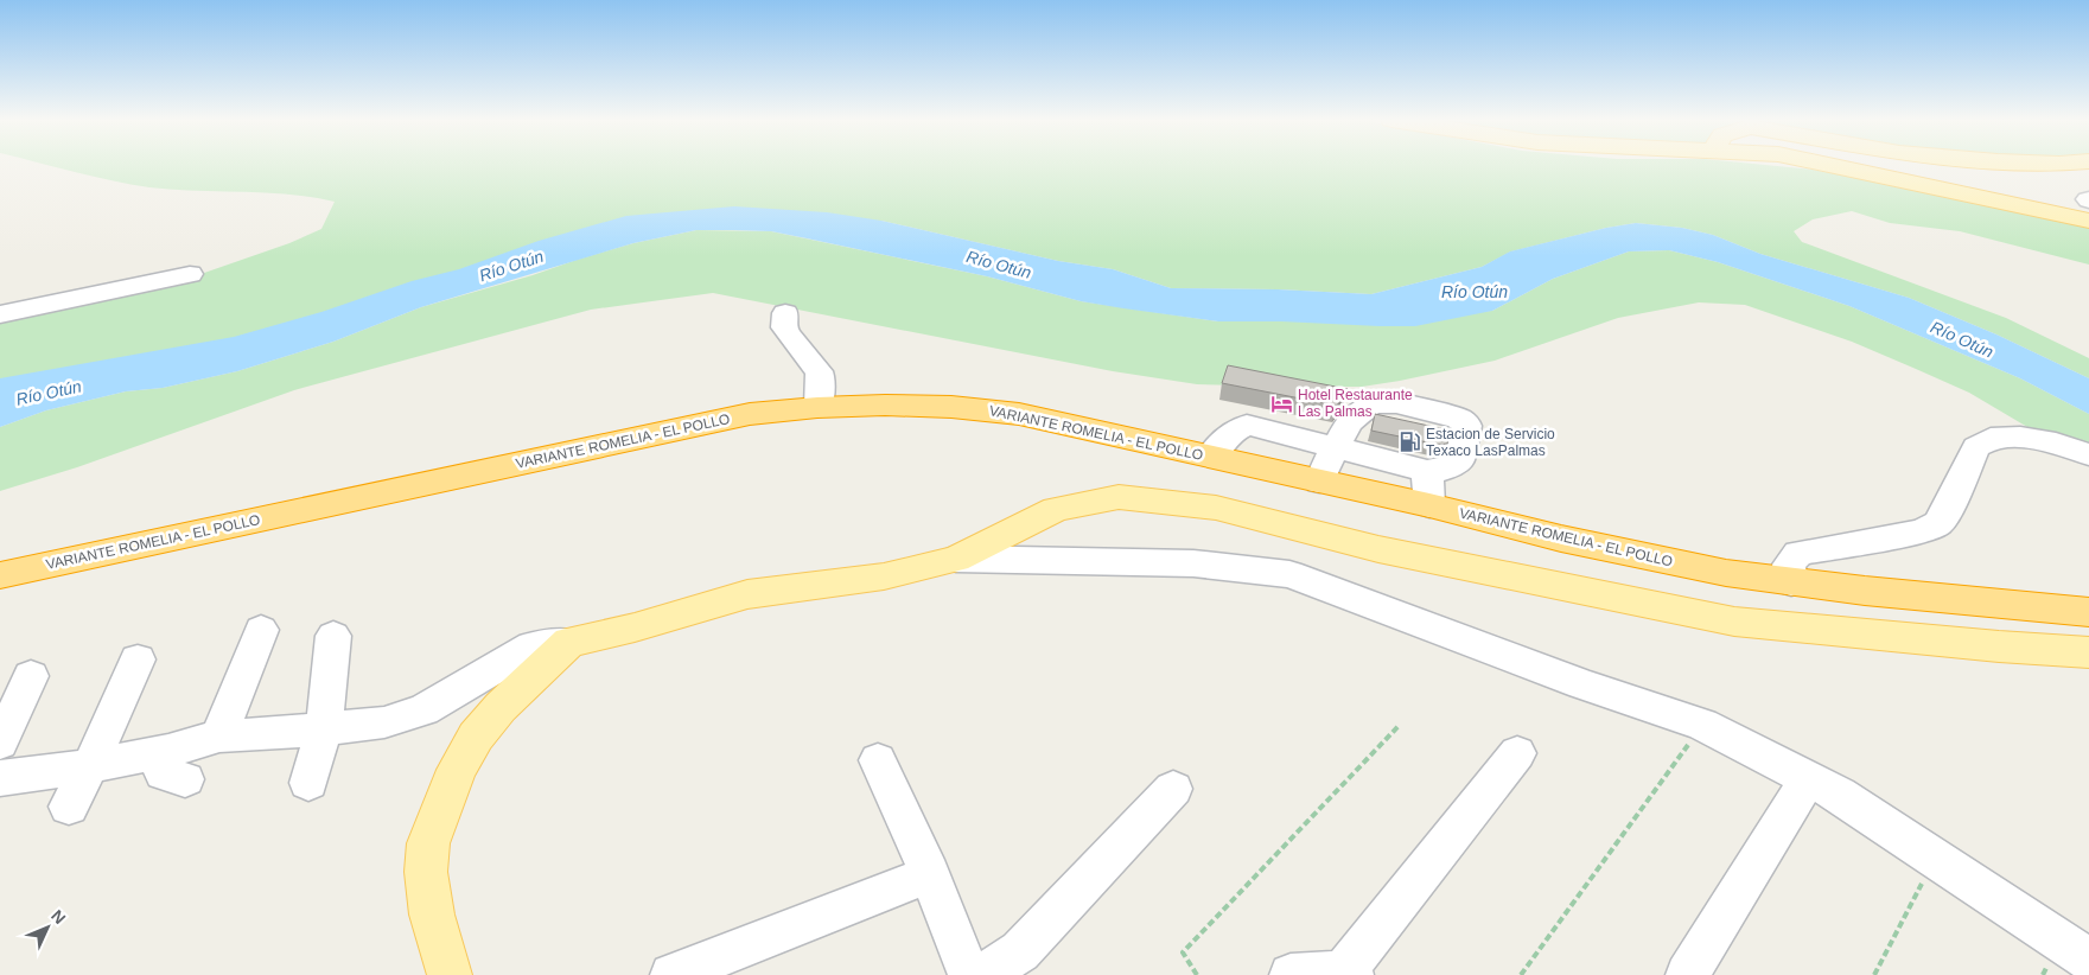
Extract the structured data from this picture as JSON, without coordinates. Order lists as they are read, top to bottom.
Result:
{
  "streets": {
    "highway": ["VARIANTE ROMELIA - EL POLLO"]
  },
  "water": ["Río Otún"],
  "places": {
    "hotel": ["Hotel Restaurante Las Palmas"],
    "fuel station": ["Estacion de Servicio Texaco LasPalmas"]
  },
  "north": "top right"
}
